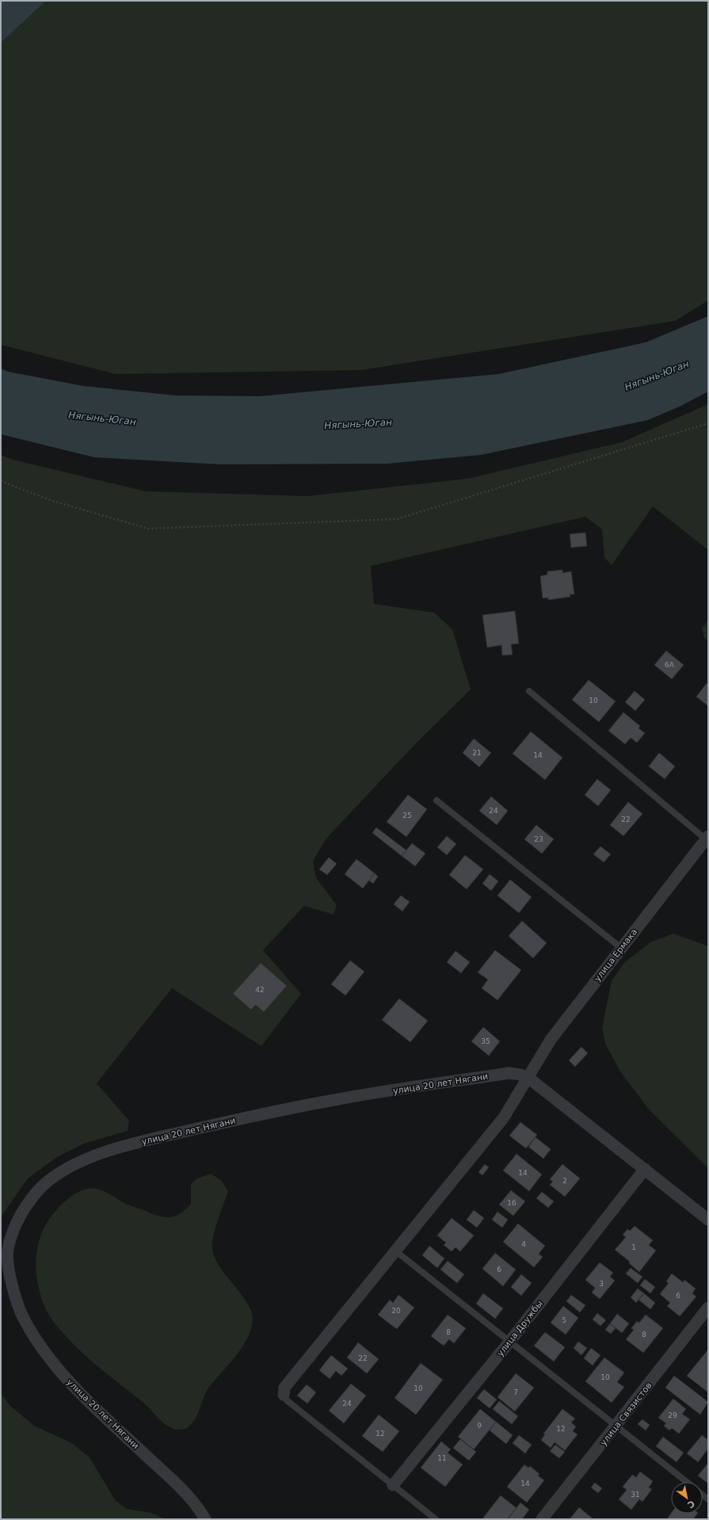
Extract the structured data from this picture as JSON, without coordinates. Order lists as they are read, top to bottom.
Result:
{
  "streets": {
    "street": [
      "улица Ермака",
      "улица 20 лет Нягани",
      "улица Дружбы",
      "улица Связистов"
    ]
  },
  "crossings": [
    ["улица Ермака", "улица 20 лет Нягани"],
    ["улица 20 лет Нягани", "улица Дружбы"]
  ],
  "water": ["Нягынь-Юган"],
  "house_numbers": [
    "6А",
    "10",
    "21",
    "14",
    "24",
    "25",
    "22",
    "23",
    "42",
    "35",
    "14",
    "2",
    "16",
    "4",
    "1",
    "6",
    "3",
    "6",
    "20",
    "5",
    "8",
    "8",
    "22",
    "10",
    "10",
    "7",
    "24",
    "29",
    "9",
    "12",
    "12",
    "11",
    "14",
    "31"
  ],
  "north": "bottom right"
}
